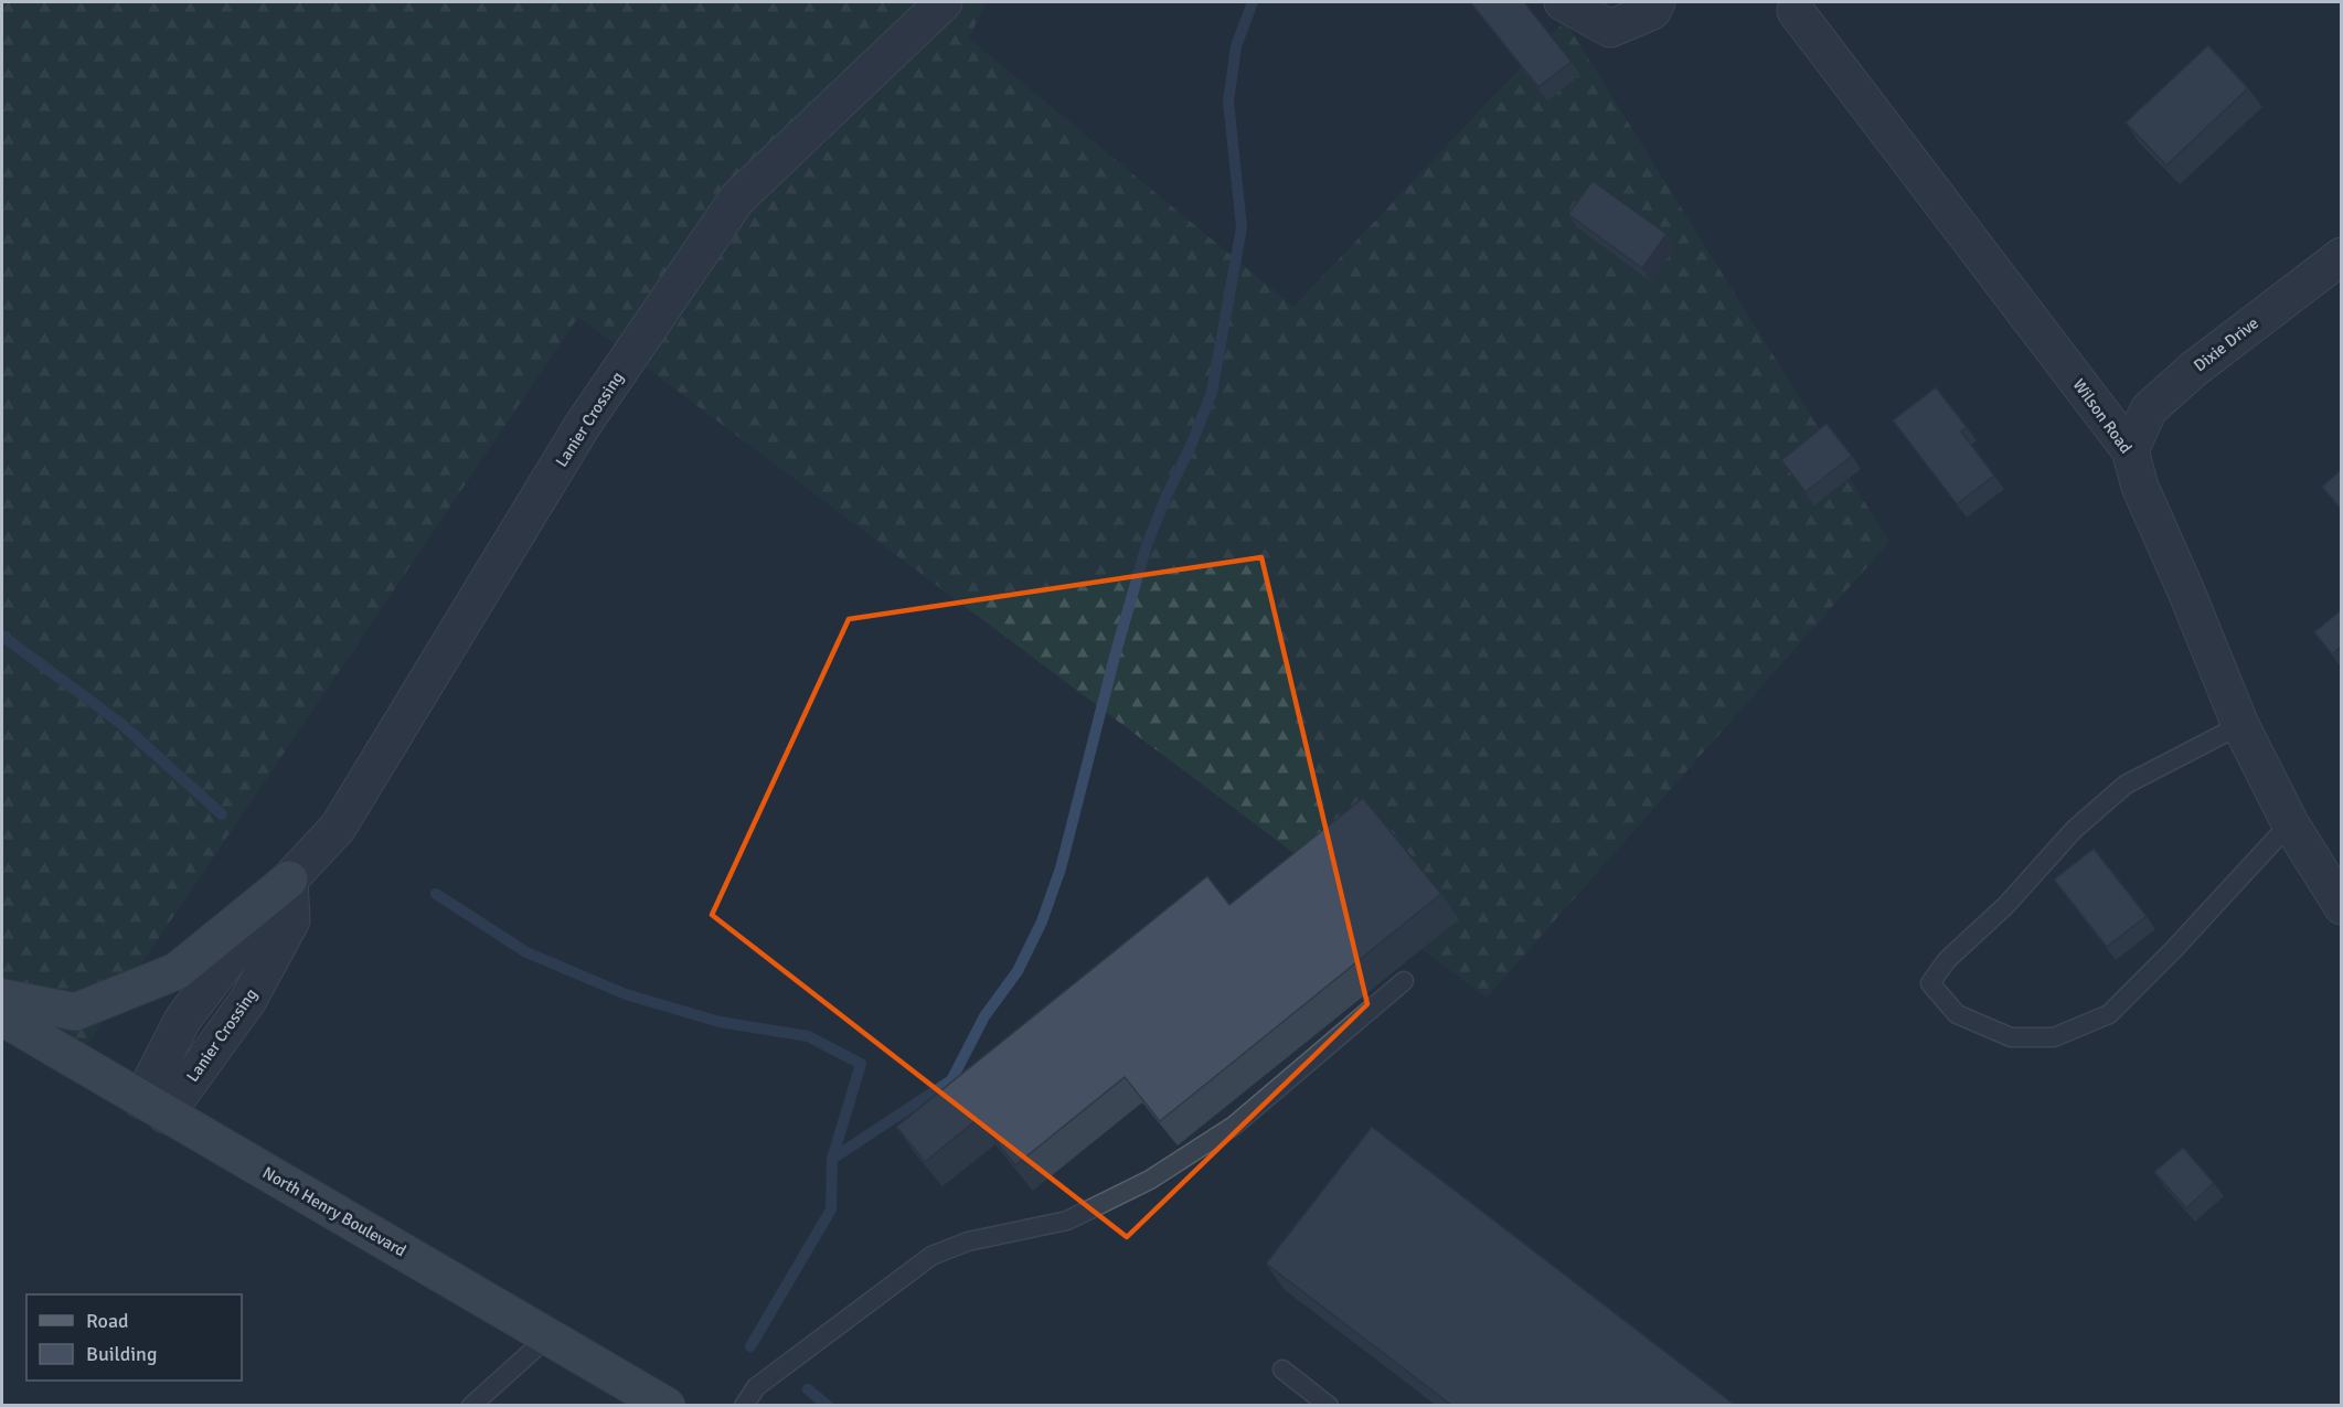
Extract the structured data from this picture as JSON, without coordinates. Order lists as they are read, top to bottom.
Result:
{
  "streets": {
    "main road": ["North Henry Boulevard"],
    "street": ["Dixie Drive", "Wilson Road", "Lanier Crossing"]
  },
  "crossings": [
    ["Dixie Drive", "Wilson Road"],
    ["Lanier Crossing", "North Henry Boulevard"]
  ],
  "legend": ["Road", "Building"]
}
